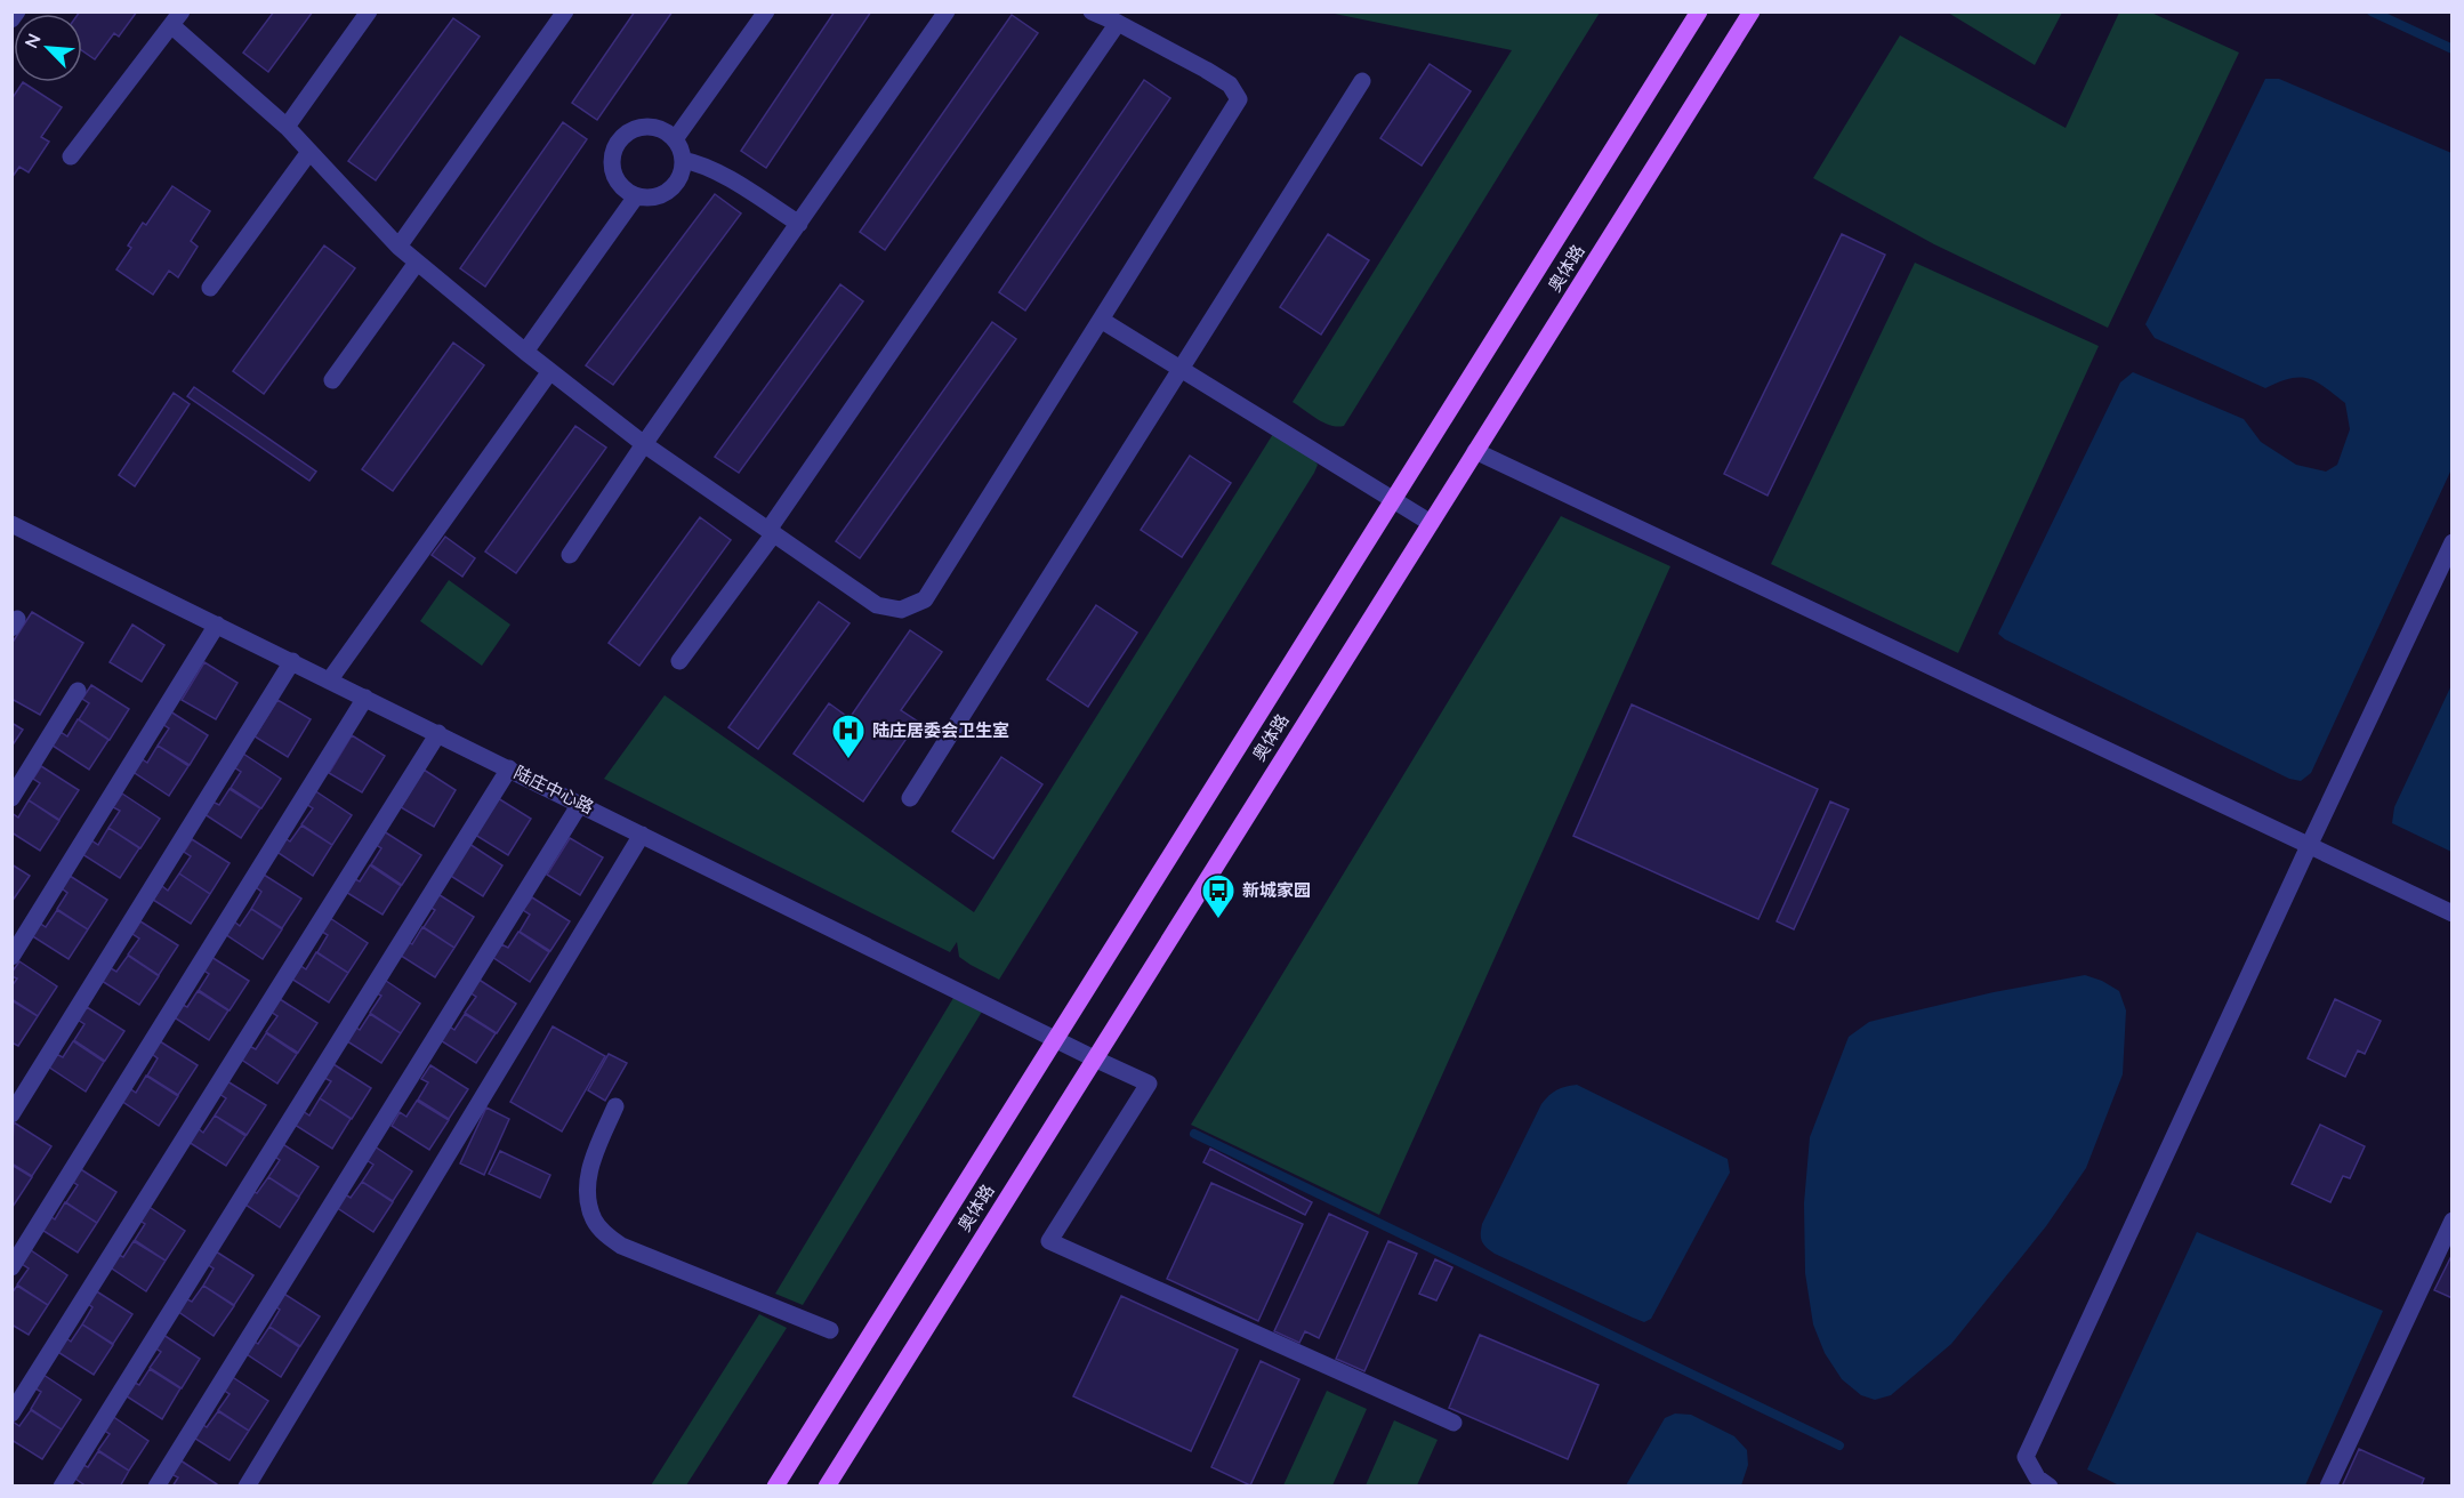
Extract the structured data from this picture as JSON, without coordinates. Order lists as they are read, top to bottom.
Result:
{
  "streets": {
    "main road": ["奥体路"],
    "street": ["陆庄中心路"]
  },
  "crossings": [
    ["奥体路", "陆庄中心路"]
  ],
  "places": {
    "hospital": ["陆庄居委会卫生室"],
    "bus stop": ["新城家园"]
  },
  "north": "top left"
}
